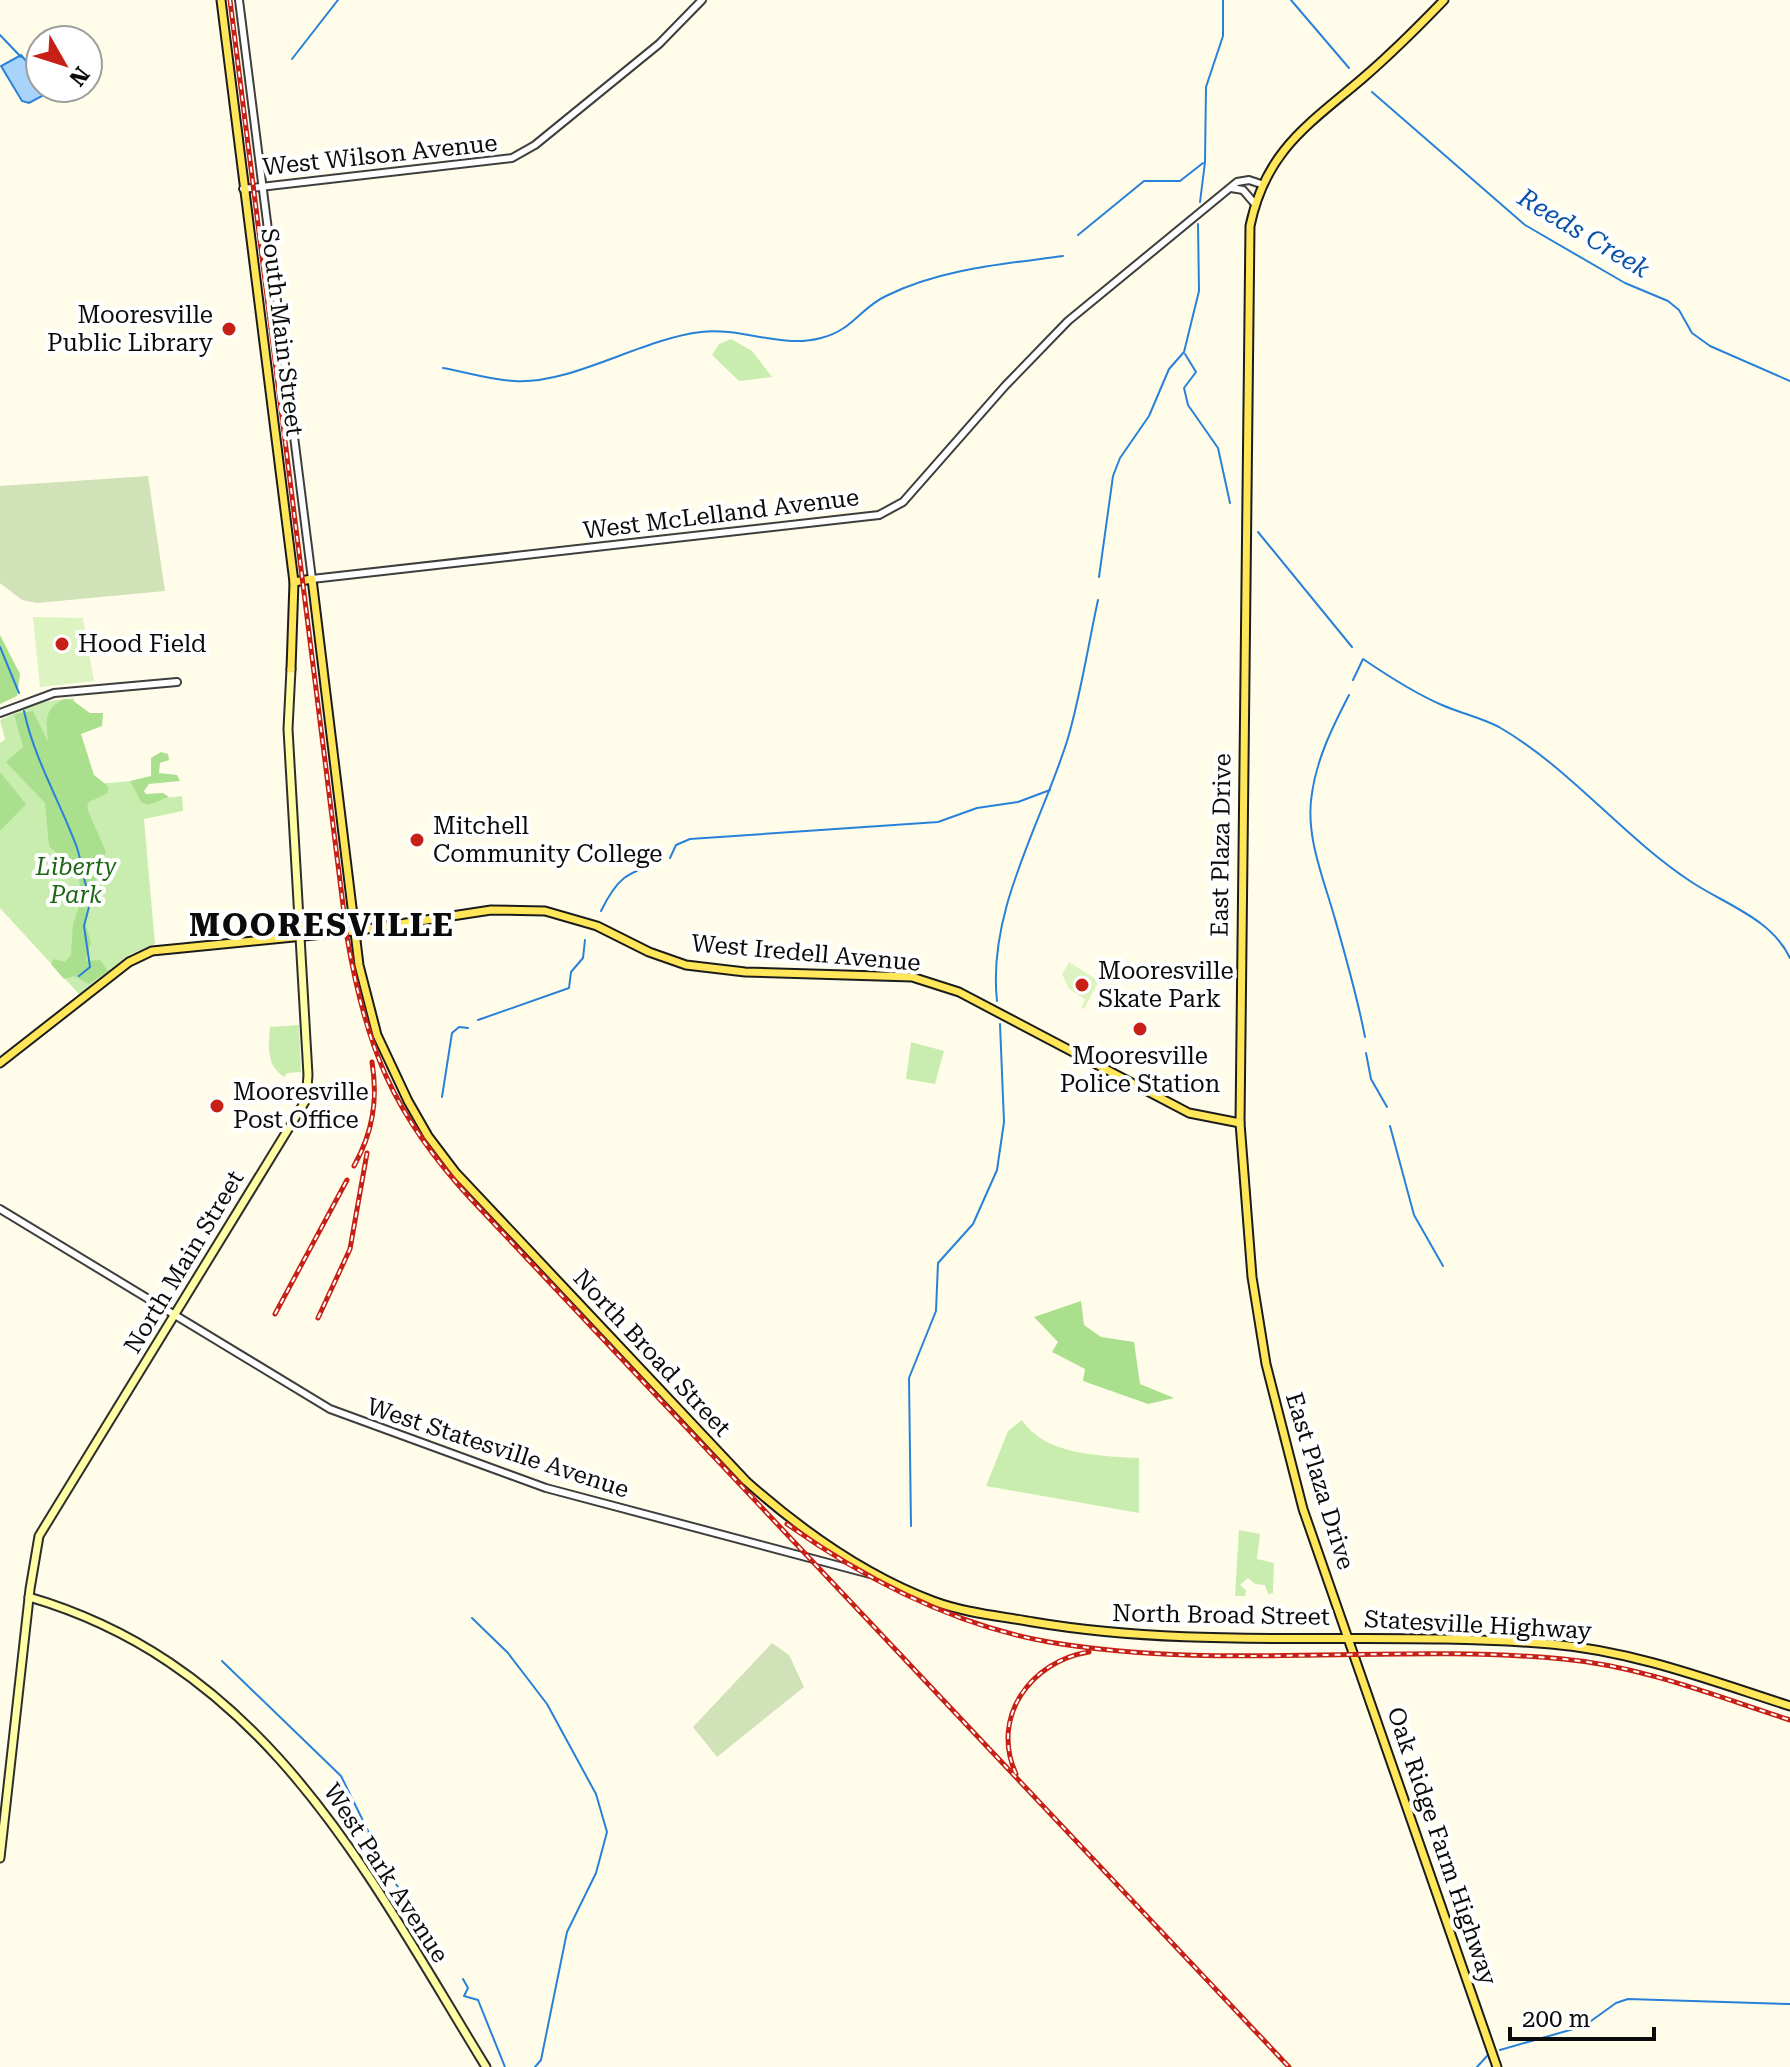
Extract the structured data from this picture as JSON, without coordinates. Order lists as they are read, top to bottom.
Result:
{
  "streets": {
    "main road": [
      "South Main Street",
      "West McLelland Avenue",
      "East Plaza Drive",
      "West Iredell Avenue",
      "North Main Street",
      "North Broad Street",
      "Statesville Highway",
      "Oak Ridge Farm Highway",
      "West Park Avenue"
    ],
    "street": ["West Wilson Avenue", "West Statesville Avenue"]
  },
  "crossings": [
    ["West Wilson Avenue", "South Main Street"],
    ["South Main Street", "West McLelland Avenue"],
    ["South Main Street", "North Main Street"],
    ["West McLelland Avenue", "North Broad Street"],
    ["East Plaza Drive", "West Iredell Avenue"],
    ["East Plaza Drive", "North Broad Street"],
    ["East Plaza Drive", "Statesville Highway"],
    ["East Plaza Drive", "Oak Ridge Farm Highway"],
    ["West Iredell Avenue", "North Main Street"],
    ["West Iredell Avenue", "North Broad Street"],
    ["North Main Street", "West Statesville Avenue"],
    ["North Main Street", "West Park Avenue"],
    ["North Broad Street", "West Statesville Avenue"],
    ["North Broad Street", "Statesville Highway"],
    ["North Broad Street", "Oak Ridge Farm Highway"],
    ["Statesville Highway", "Oak Ridge Farm Highway"]
  ],
  "districts": ["MOORESVILLE"],
  "water": ["Reeds Creek"],
  "parks": ["Liberty Park"],
  "places": [
    "Mooresville Public Library",
    "Hood Field",
    "Mitchell Community College",
    "Mooresville Skate Park",
    "Mooresville Police Station",
    "Mooresville Post Office"
  ],
  "scale_bar": "200 m",
  "north": "bottom right"
}
